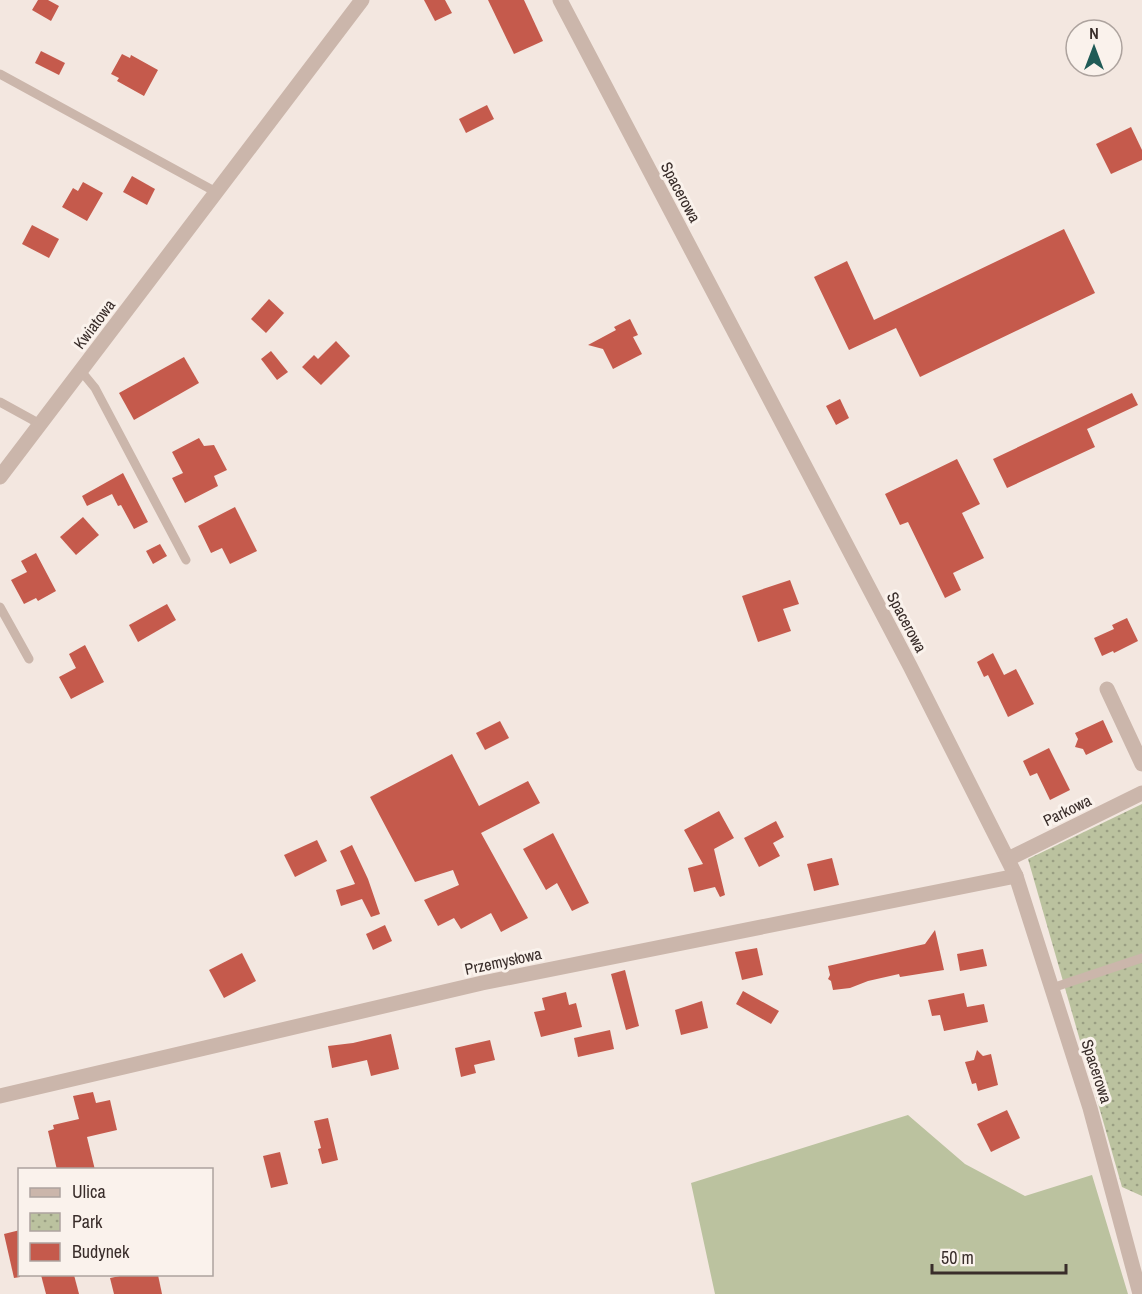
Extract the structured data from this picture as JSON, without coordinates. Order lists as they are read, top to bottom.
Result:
{
  "streets": {
    "street": [
      "Spacerowa",
      "Kwiatowa",
      "Parkowa",
      "Przemysłowa"
    ]
  },
  "crossings": [
    ["Spacerowa", "Parkowa"],
    ["Spacerowa", "Przemysłowa"]
  ],
  "legend": ["Ulica", "Park", "Budynek"],
  "scale_bar": "50 m",
  "north": "top"
}
